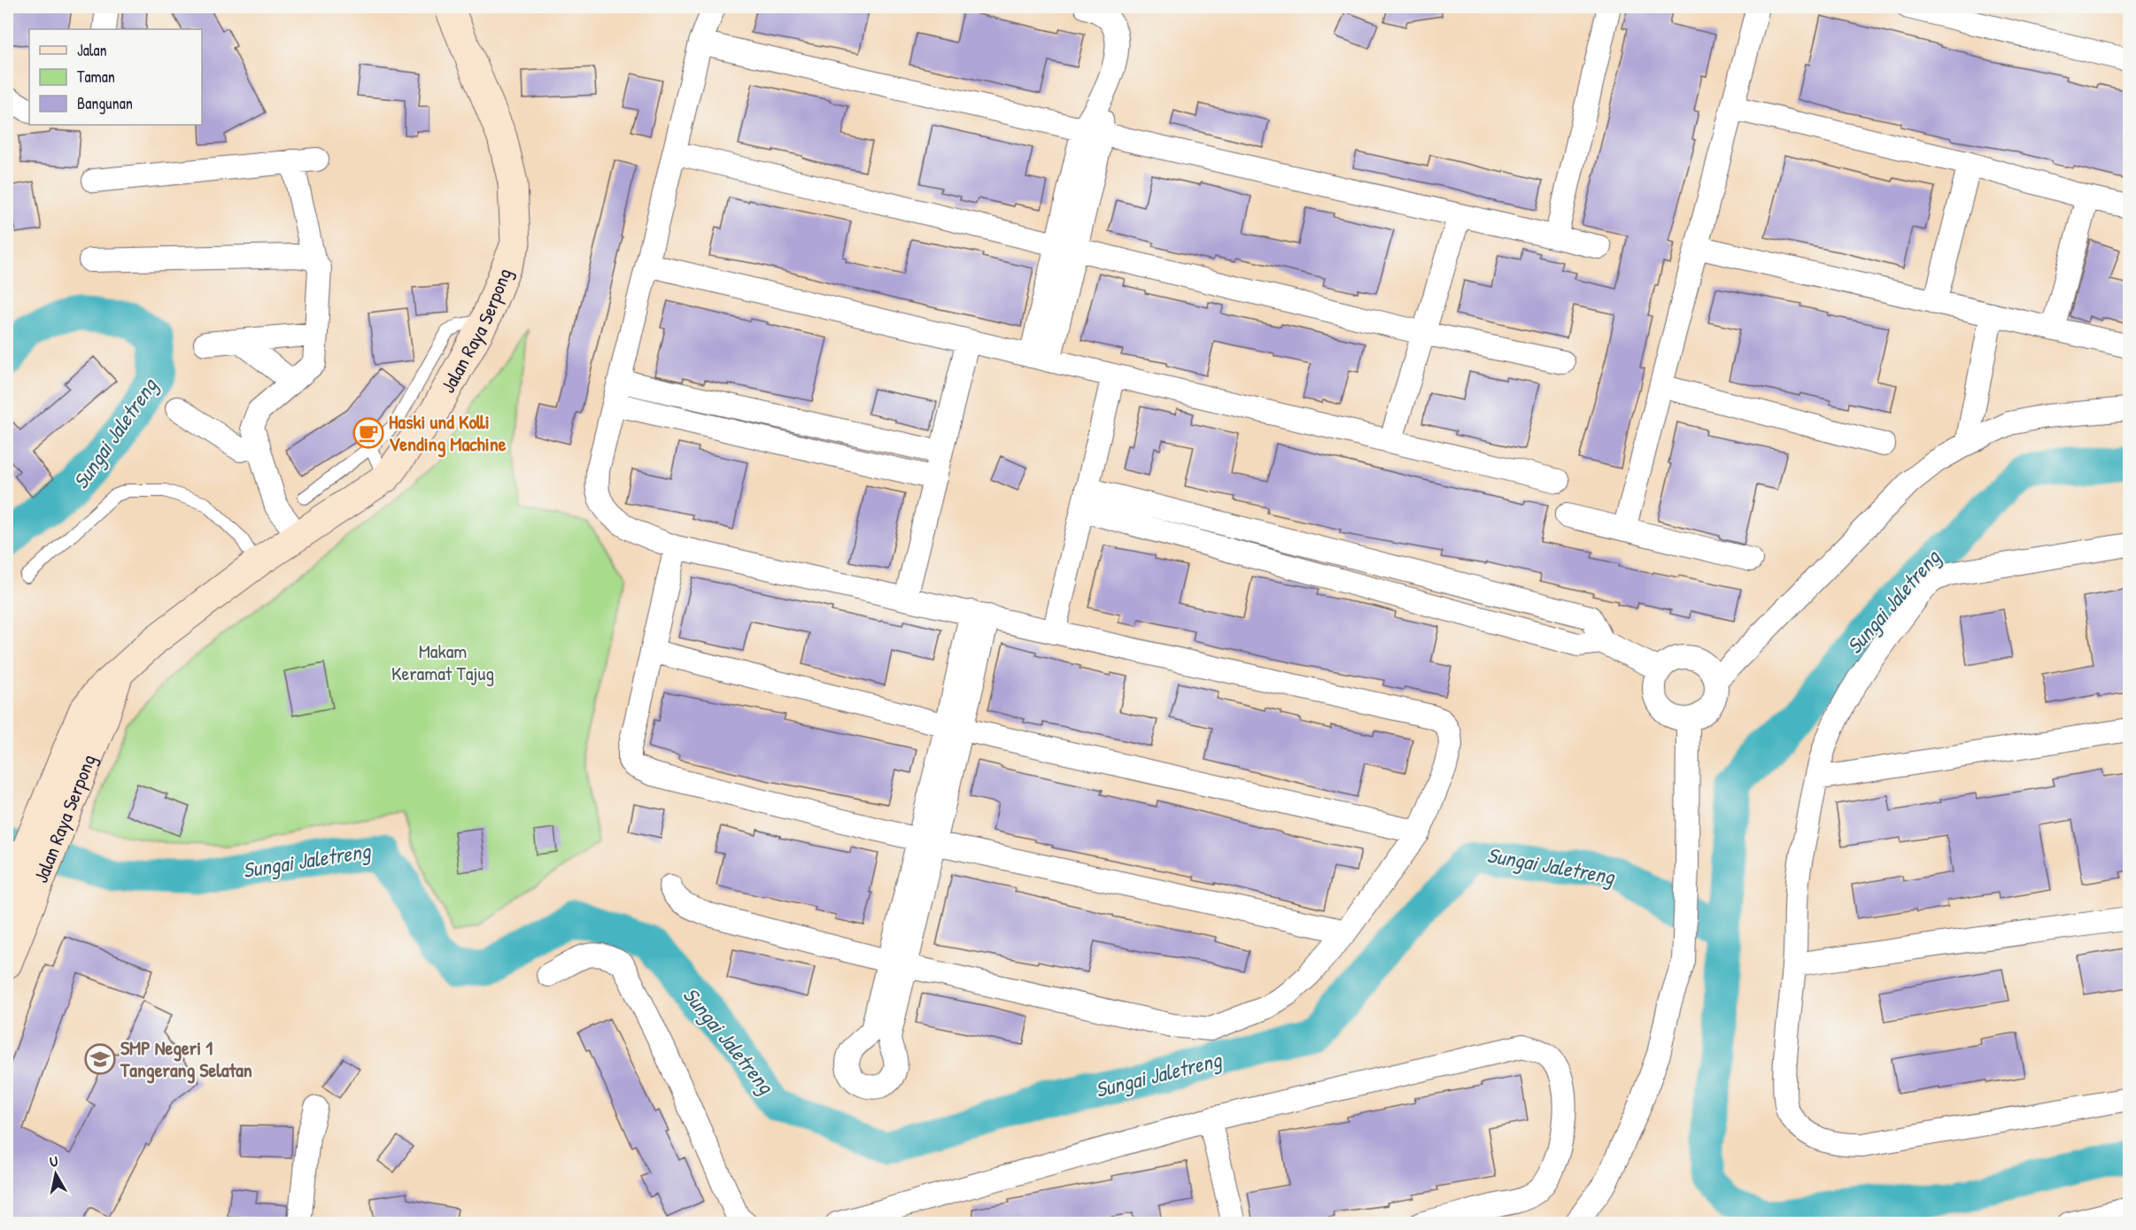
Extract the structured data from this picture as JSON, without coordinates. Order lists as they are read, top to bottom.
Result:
{
  "streets": {
    "main road": ["Jalan Raya Serpong"]
  },
  "water": ["Sungai Jaletreng"],
  "parks": ["Makam Keramat Tajug"],
  "places": {
    "cafe": ["Haski und Kolli Vending Machine"],
    "school or university": ["SMP Negeri 1 Tangerang Selatan"]
  },
  "legend": ["Jalan", "Taman", "Bangunan"],
  "north": "top"
}
